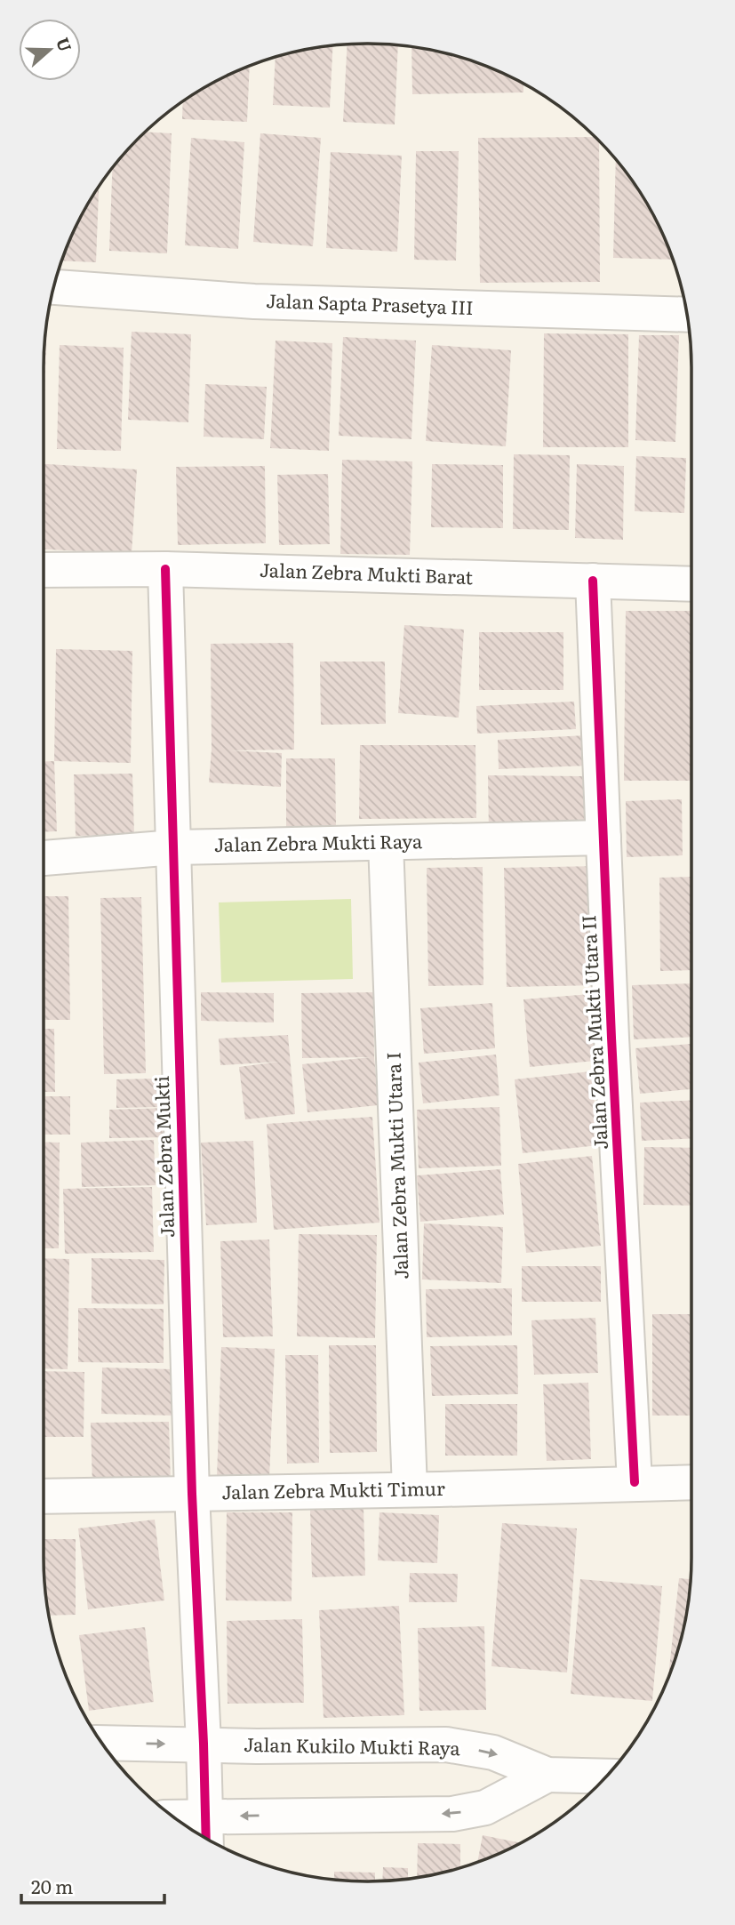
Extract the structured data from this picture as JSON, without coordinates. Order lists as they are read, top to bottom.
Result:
{
  "streets": {
    "street": [
      "Jalan Sapta Prasetya III",
      "Jalan Zebra Mukti Barat",
      "Jalan Zebra Mukti Raya",
      "Jalan Zebra Mukti Utara II",
      "Jalan Zebra Mukti",
      "Jalan Zebra Mukti Utara I",
      "Jalan Zebra Mukti Timur",
      "Jalan Kukilo Mukti Raya"
    ]
  },
  "crossings": [
    ["Jalan Zebra Mukti Barat", "Jalan Zebra Mukti Utara II"],
    ["Jalan Zebra Mukti Barat", "Jalan Zebra Mukti"],
    ["Jalan Zebra Mukti Raya", "Jalan Zebra Mukti Utara II"],
    ["Jalan Zebra Mukti Raya", "Jalan Zebra Mukti"],
    ["Jalan Zebra Mukti Raya", "Jalan Zebra Mukti Utara I"],
    ["Jalan Zebra Mukti Utara II", "Jalan Zebra Mukti Timur"],
    ["Jalan Zebra Mukti", "Jalan Zebra Mukti Timur"],
    ["Jalan Zebra Mukti", "Jalan Kukilo Mukti Raya"],
    ["Jalan Zebra Mukti Utara I", "Jalan Zebra Mukti Timur"]
  ],
  "scale_bar": "20 m",
  "north": "right"
}
